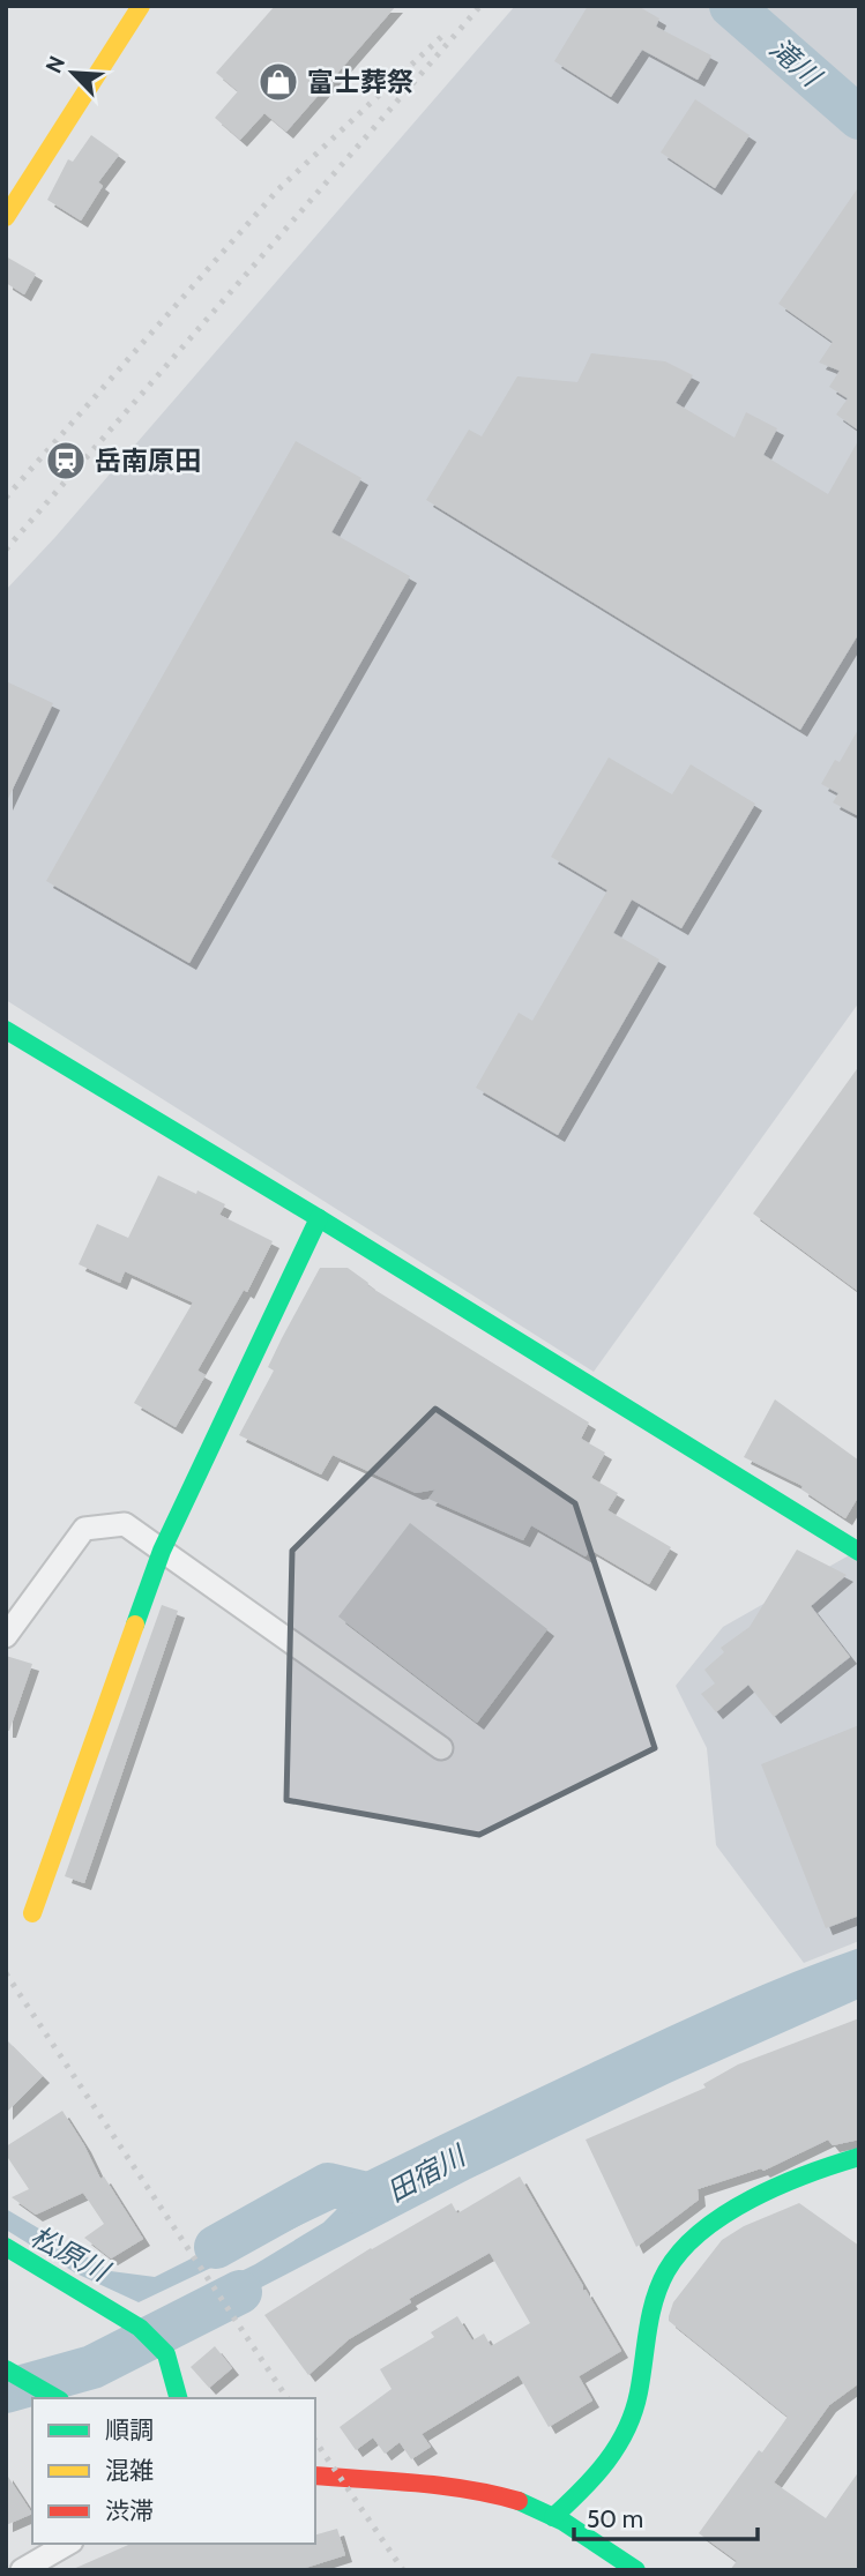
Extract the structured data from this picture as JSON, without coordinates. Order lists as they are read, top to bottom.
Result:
{
  "water": ["滝川", "田宿川", "松原川"],
  "places": {
    "shop": ["富士葬祭"],
    "station": ["岳南原田"]
  },
  "legend": ["順調", "混雑", "渋滞"],
  "scale_bar": "50 m",
  "north": "top left"
}
